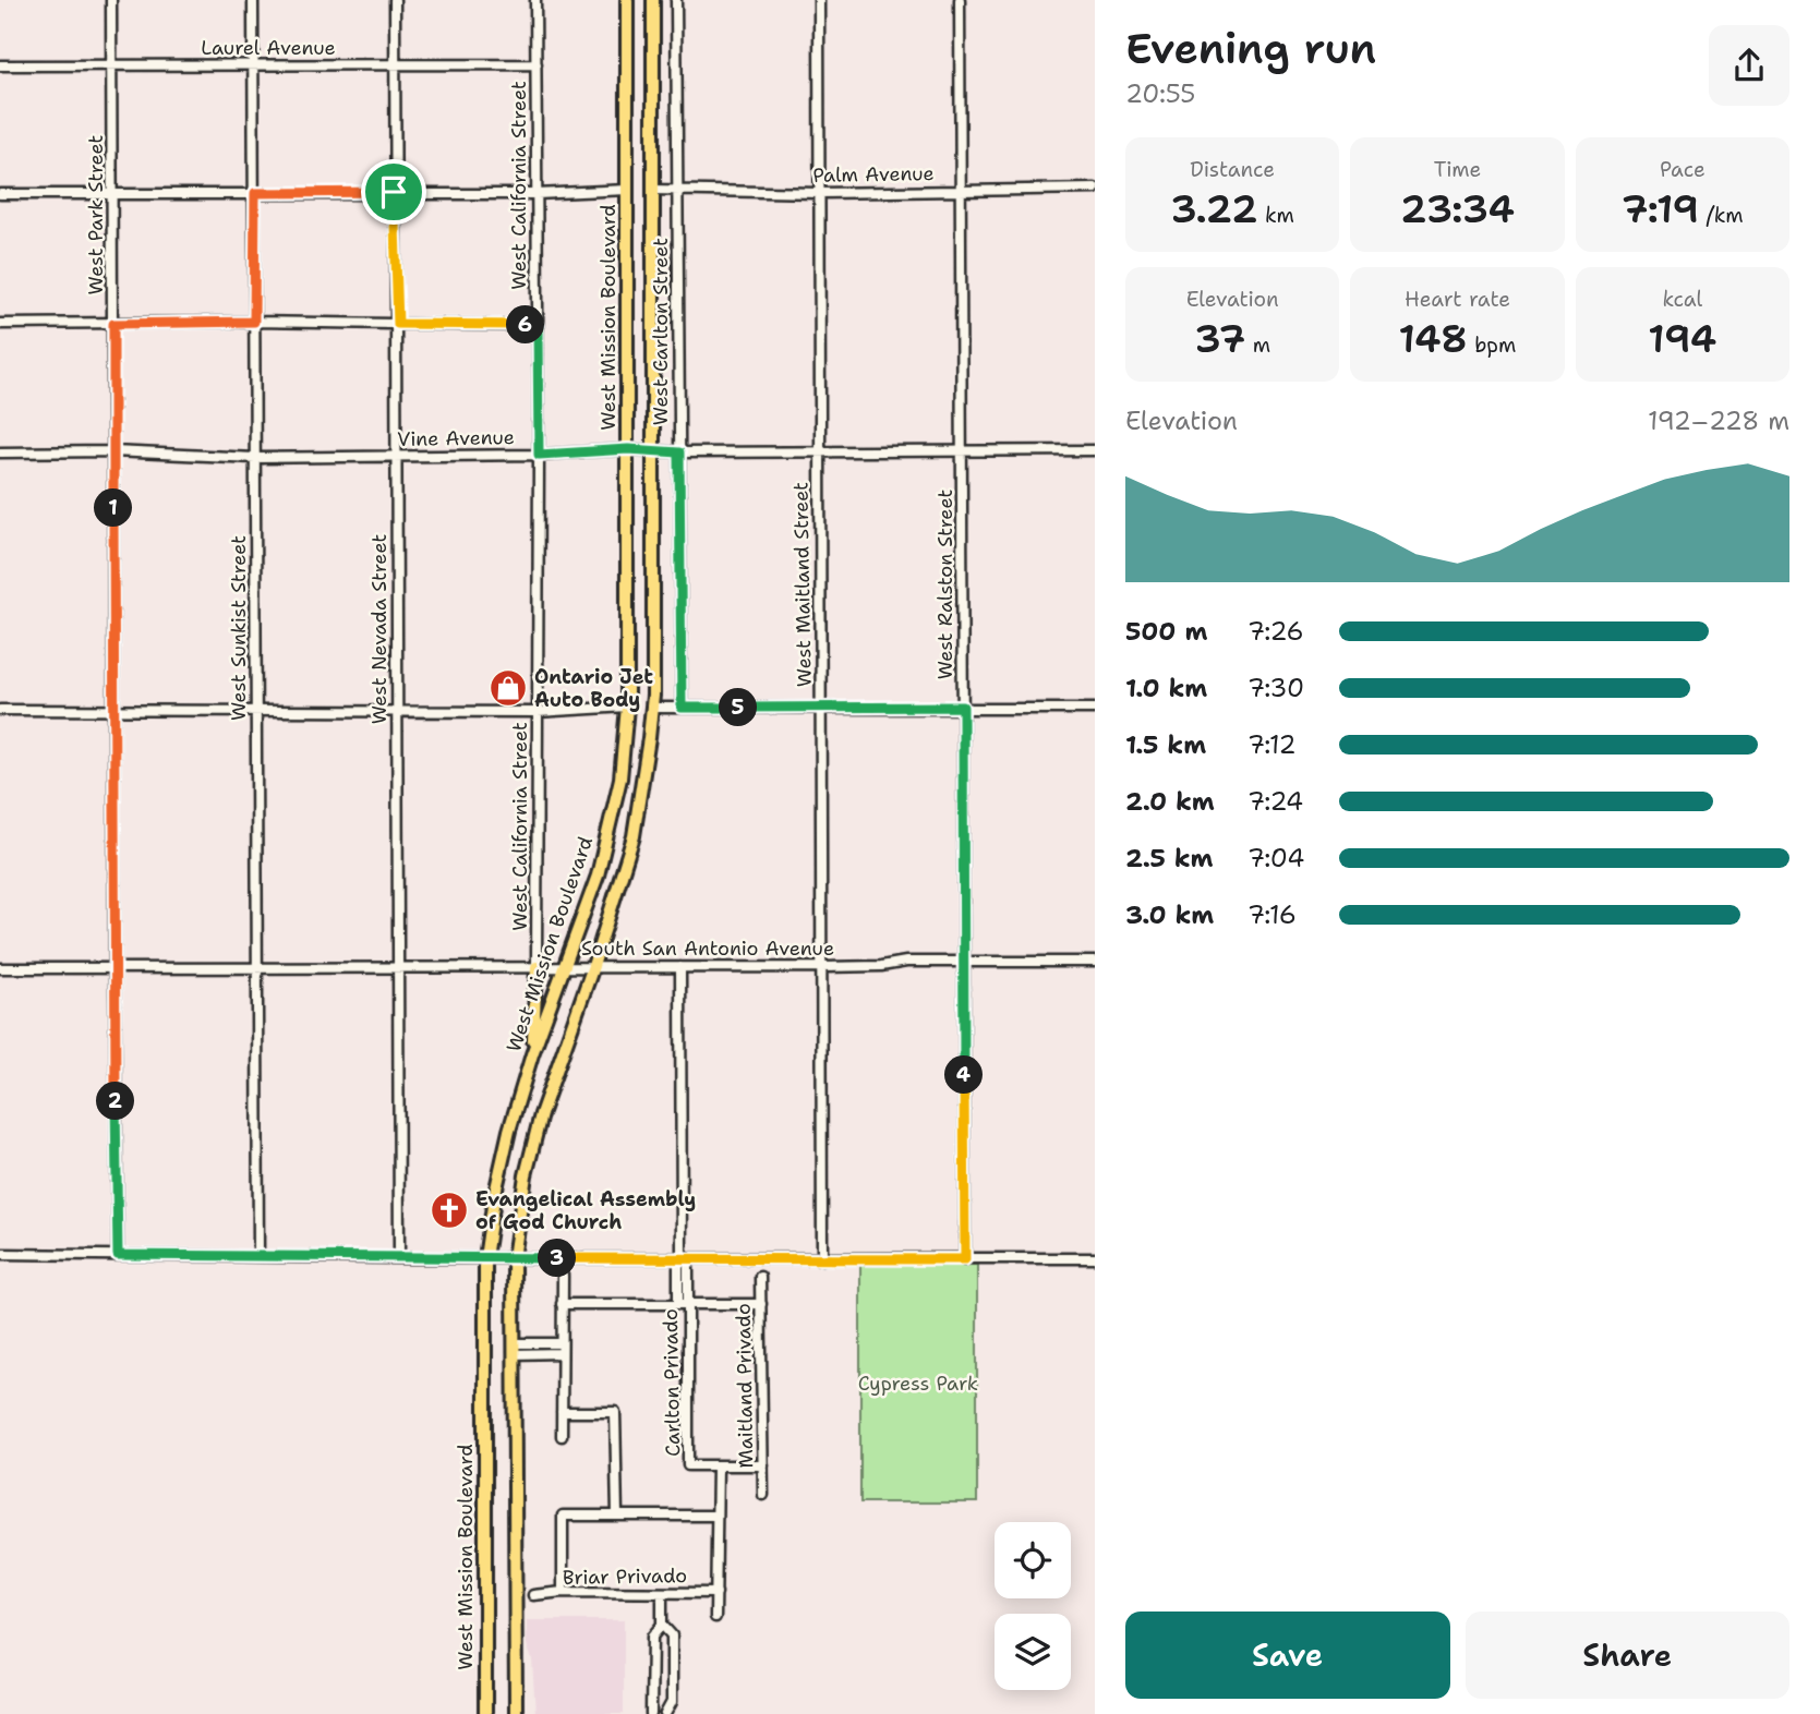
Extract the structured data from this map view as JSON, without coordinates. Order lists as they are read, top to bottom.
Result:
{
  "streets": {
    "main road": ["West Mission Boulevard"],
    "street": [
      "Laurel Avenue",
      "Palm Avenue",
      "West California Street",
      "West Park Street",
      "West Carlton Street",
      "Vine Avenue",
      "West Maitland Street",
      "West Ralston Street",
      "West Sunkist Street",
      "West Nevada Street",
      "South San Antonio Avenue",
      "Carlton Privado",
      "Maitland Privado",
      "Briar Privado"
    ]
  },
  "crossings": [
    ["Laurel Avenue", "West California Street"],
    ["Laurel Avenue", "West Park Street"],
    ["Laurel Avenue", "West Sunkist Street"],
    ["Laurel Avenue", "West Nevada Street"],
    ["Palm Avenue", "West Carlton Street"],
    ["Palm Avenue", "West Maitland Street"],
    ["Palm Avenue", "West Ralston Street"],
    ["West California Street", "Vine Avenue"],
    ["West California Street", "South San Antonio Avenue"],
    ["West Park Street", "Vine Avenue"],
    ["West Park Street", "South San Antonio Avenue"],
    ["West Mission Boulevard", "Vine Avenue"],
    ["West Mission Boulevard", "South San Antonio Avenue"],
    ["West Carlton Street", "Vine Avenue"],
    ["Vine Avenue", "West Maitland Street"],
    ["Vine Avenue", "West Ralston Street"],
    ["Vine Avenue", "West Sunkist Street"],
    ["Vine Avenue", "West Nevada Street"],
    ["West Maitland Street", "South San Antonio Avenue"],
    ["West Ralston Street", "South San Antonio Avenue"],
    ["West Sunkist Street", "South San Antonio Avenue"],
    ["West Nevada Street", "South San Antonio Avenue"]
  ],
  "parks": ["Cypress Park"],
  "places": {
    "shop": ["Ontario Jet Auto Body"],
    "church": ["Evangelical Assembly of God Church"]
  },
  "page": {
    "heading": ["Evening run", "20:55"],
    "stats": [
      ["Distance", "3.22 km"],
      ["Time", "23:34"],
      ["Pace", "7:19 /km"],
      ["Elevation", "37 m"],
      ["Heart rate", "148 bpm"],
      ["kcal", "194"]
    ],
    "pins": [
      "6",
      "1",
      "5",
      "4",
      "2",
      "3"
    ],
    "chart": ["Elevation", "192–228 m"],
    "list": [
      {
        "name": "500 m",
        "note": "7:26"
      },
      {
        "name": "1.0 km",
        "note": "7:30"
      },
      {
        "name": "1.5 km",
        "note": "7:12"
      },
      {
        "name": "2.0 km",
        "note": "7:24"
      },
      {
        "name": "2.5 km",
        "note": "7:04"
      },
      {
        "name": "3.0 km",
        "note": "7:16"
      }
    ],
    "buttons": ["Save", "Share"]
  }
}
